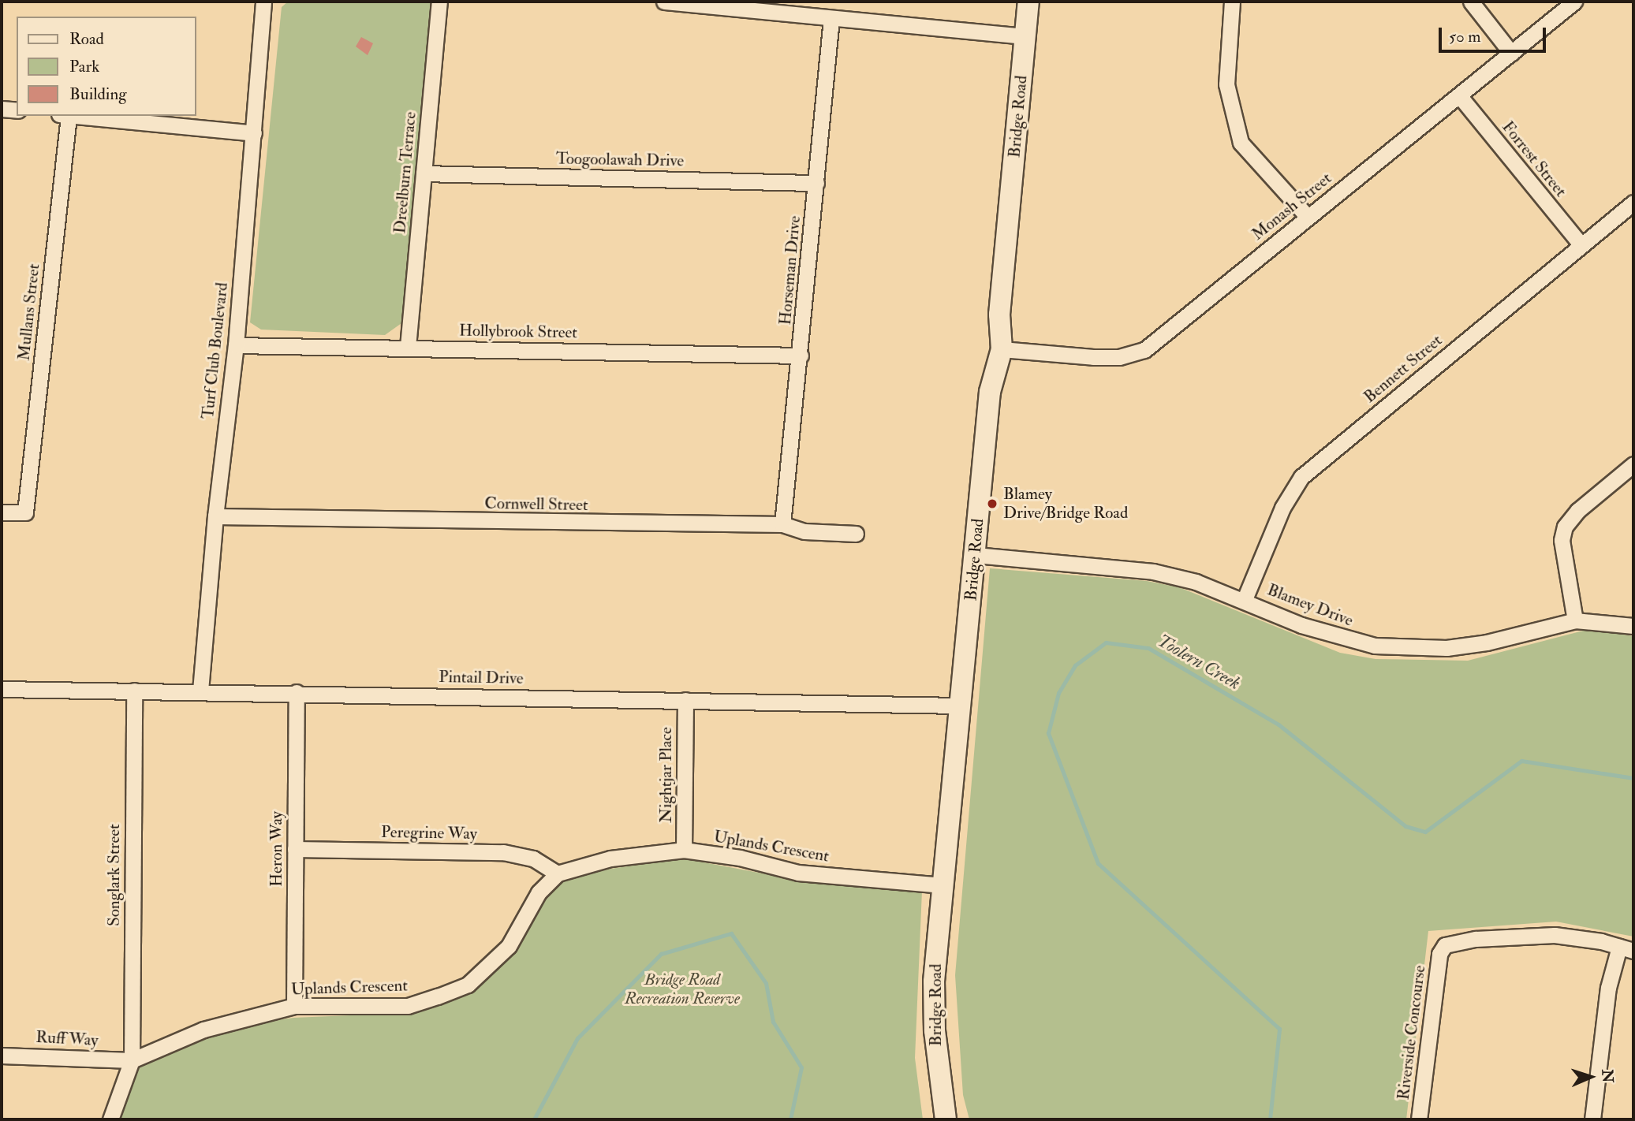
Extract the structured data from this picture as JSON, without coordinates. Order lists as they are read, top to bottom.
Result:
{
  "streets": {
    "street": [
      "Bridge Road",
      "Forrest Street",
      "Toogoolawah Drive",
      "Dreelburn Terrace",
      "Monash Street",
      "Horseman Drive",
      "Mullans Street",
      "Hollybrook Street",
      "Turf Club Boulevard",
      "Bennett Street",
      "Cornwell Street",
      "Blamey Drive",
      "Pintail Drive",
      "Nightjar Place",
      "Peregrine Way",
      "Uplands Crescent",
      "Heron Way",
      "Songlark Street",
      "Riverside Concourse",
      "Ruff Way"
    ]
  },
  "crossings": [
    ["Bridge Road", "Monash Street"],
    ["Bridge Road", "Blamey Drive"],
    ["Bridge Road", "Pintail Drive"],
    ["Bridge Road", "Uplands Crescent"],
    ["Forrest Street", "Monash Street"],
    ["Forrest Street", "Bennett Street"],
    ["Toogoolawah Drive", "Dreelburn Terrace"],
    ["Toogoolawah Drive", "Horseman Drive"],
    ["Dreelburn Terrace", "Hollybrook Street"],
    ["Horseman Drive", "Hollybrook Street"],
    ["Horseman Drive", "Cornwell Street"],
    ["Hollybrook Street", "Turf Club Boulevard"],
    ["Turf Club Boulevard", "Cornwell Street"],
    ["Turf Club Boulevard", "Pintail Drive"],
    ["Bennett Street", "Blamey Drive"],
    ["Pintail Drive", "Nightjar Place"],
    ["Pintail Drive", "Heron Way"],
    ["Pintail Drive", "Songlark Street"],
    ["Nightjar Place", "Uplands Crescent"],
    ["Peregrine Way", "Uplands Crescent"],
    ["Peregrine Way", "Heron Way"],
    ["Uplands Crescent", "Heron Way"],
    ["Uplands Crescent", "Songlark Street"],
    ["Uplands Crescent", "Ruff Way"],
    ["Songlark Street", "Ruff Way"]
  ],
  "water": ["Toolern Creek"],
  "parks": ["Bridge Road Recreation Reserve"],
  "places": ["Blamey Drive/Bridge Road"],
  "legend": ["Road", "Park", "Building"],
  "scale_bar": "50 m",
  "north": "right"
}
